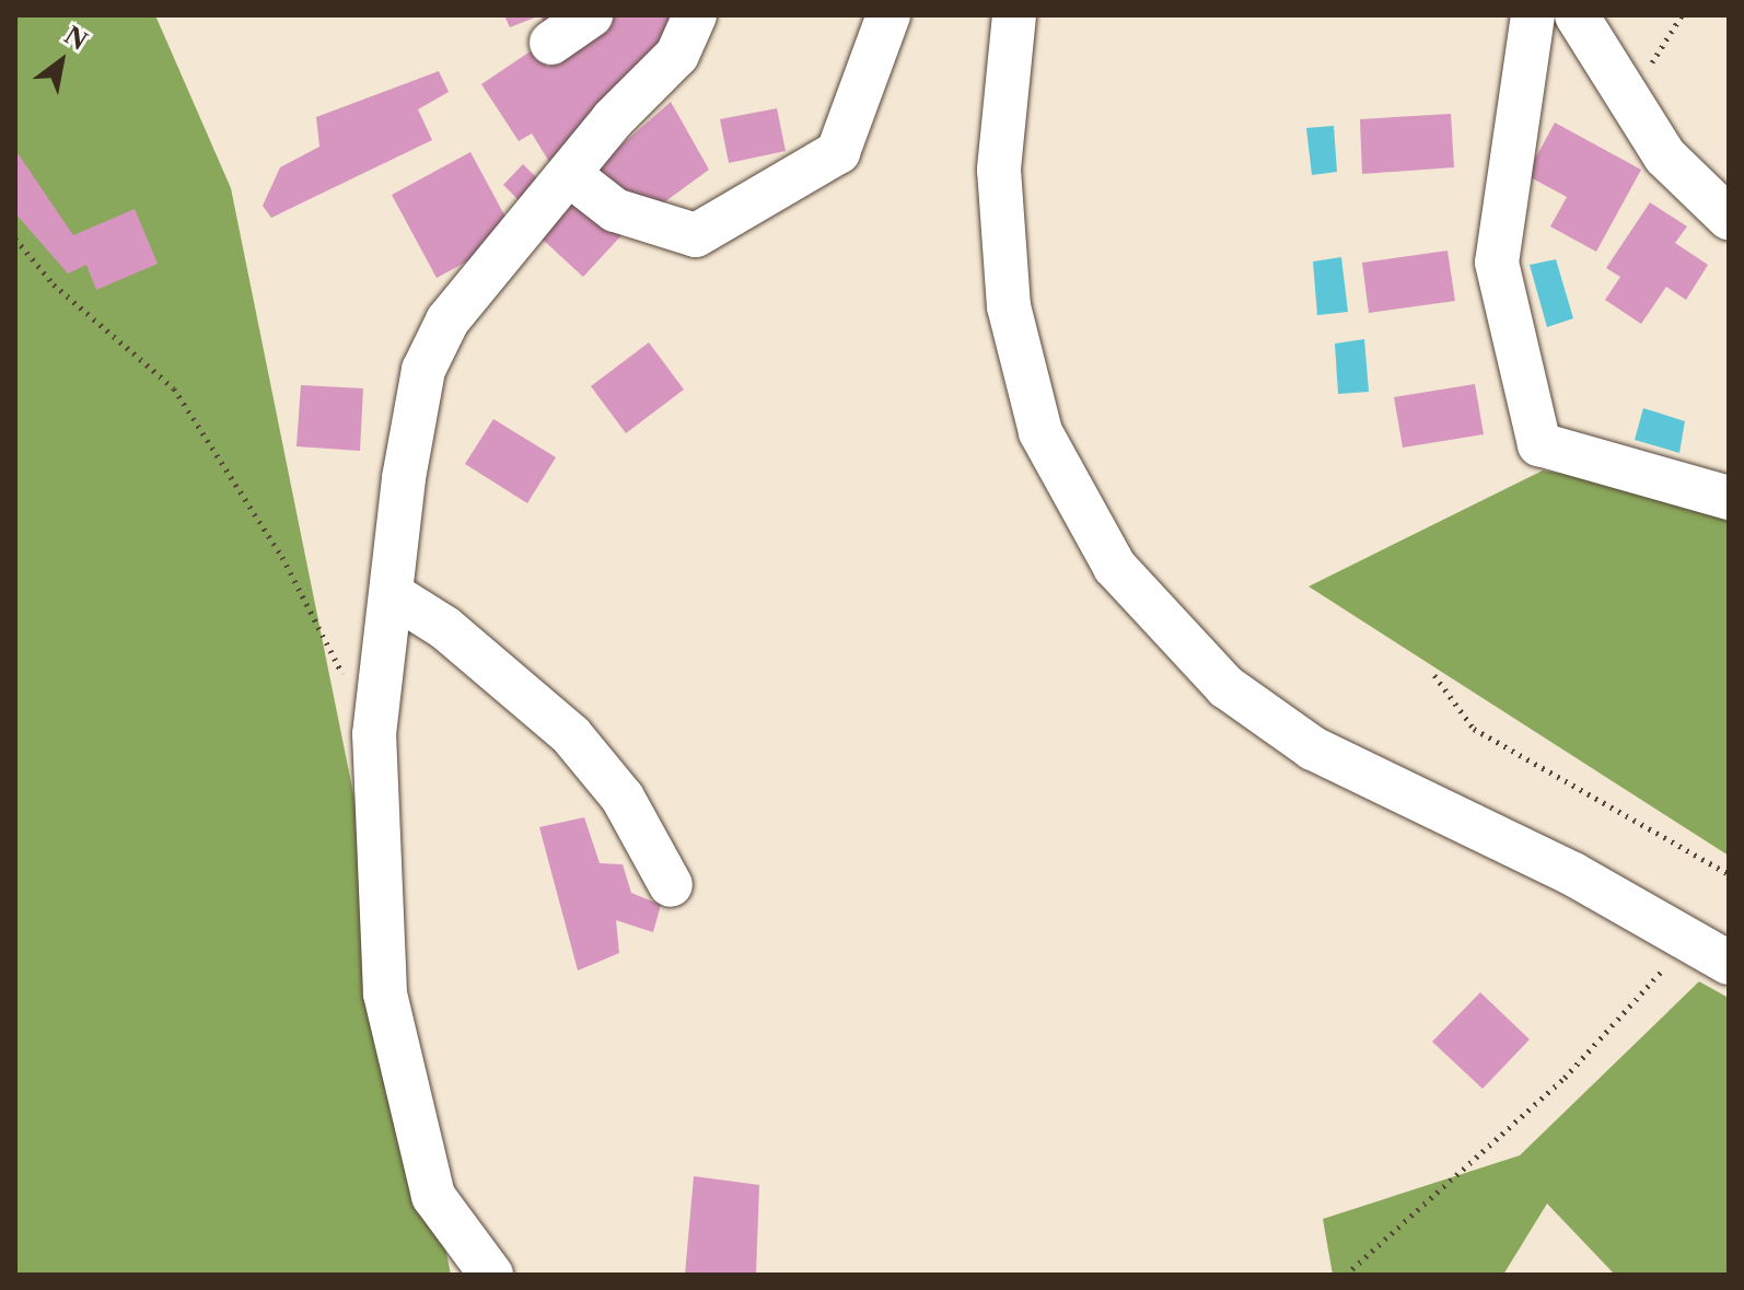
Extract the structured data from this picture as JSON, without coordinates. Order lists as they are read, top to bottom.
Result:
{
  "north": "top right"
}
